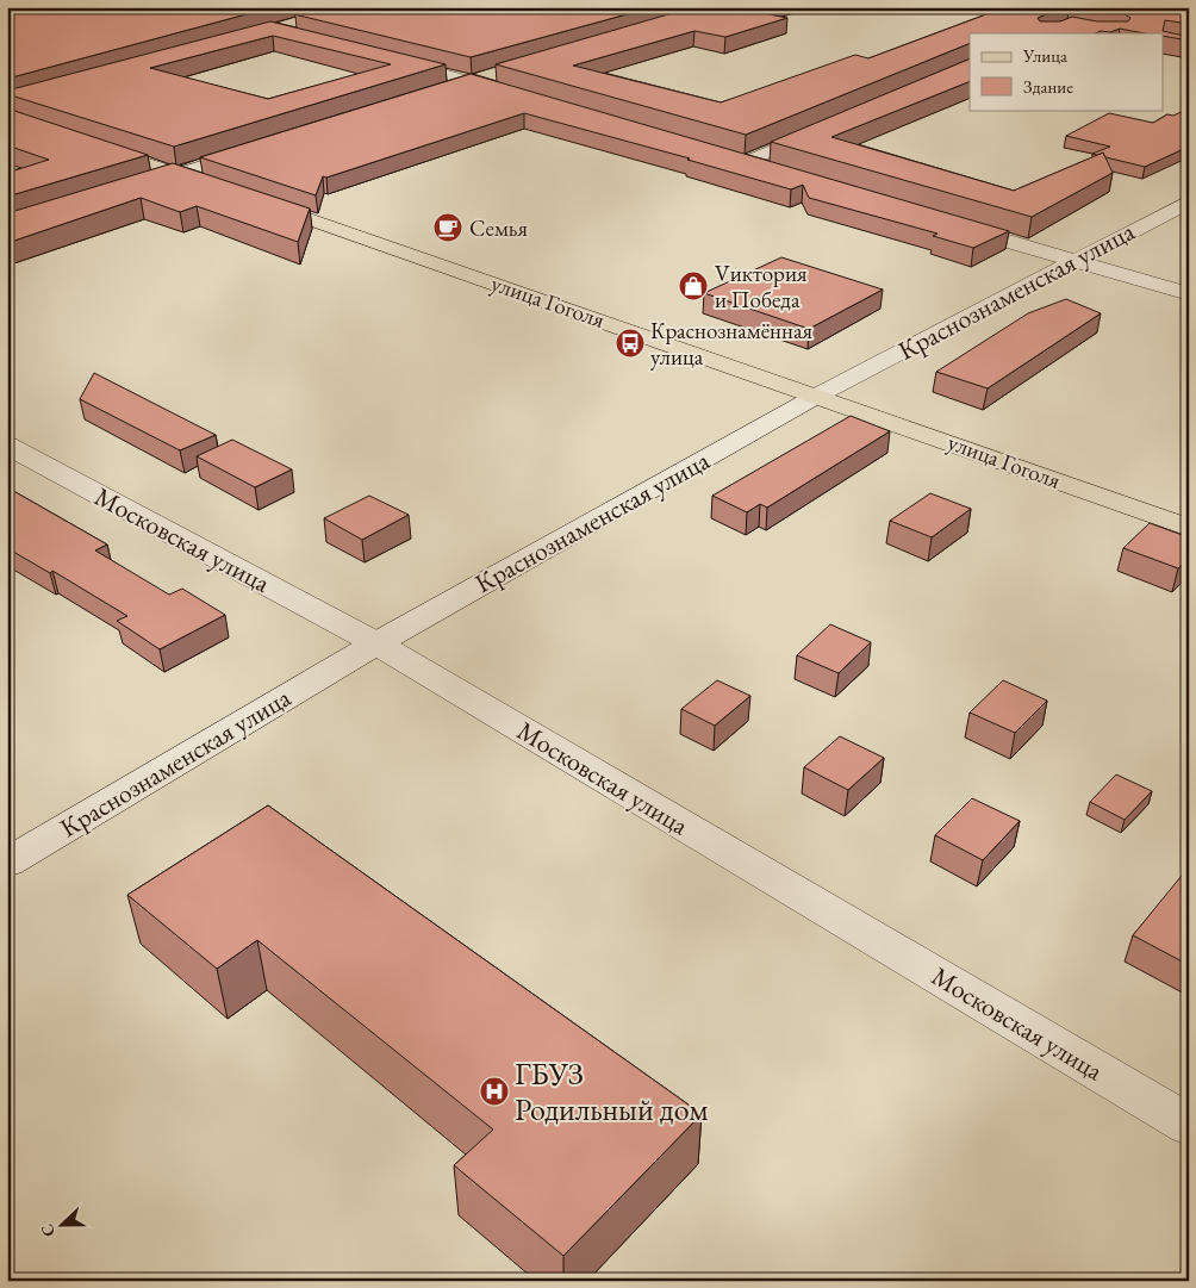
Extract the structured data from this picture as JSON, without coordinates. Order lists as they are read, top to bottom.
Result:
{
  "streets": {
    "main road": ["улица Гоголя"],
    "street": ["Краснознаменская улица", "Московская улица"]
  },
  "crossings": [
    ["Краснознаменская улица", "улица Гоголя"],
    ["Краснознаменская улица", "Московская улица"]
  ],
  "places": {
    "cafe": ["Семья"],
    "shop": ["Vиктория и Победа"],
    "bus stop": ["Краснознамённая улица"],
    "hospital": ["ГБУЗ Родильный дом"]
  },
  "legend": ["Улица", "Здание"],
  "north": "left"
}
